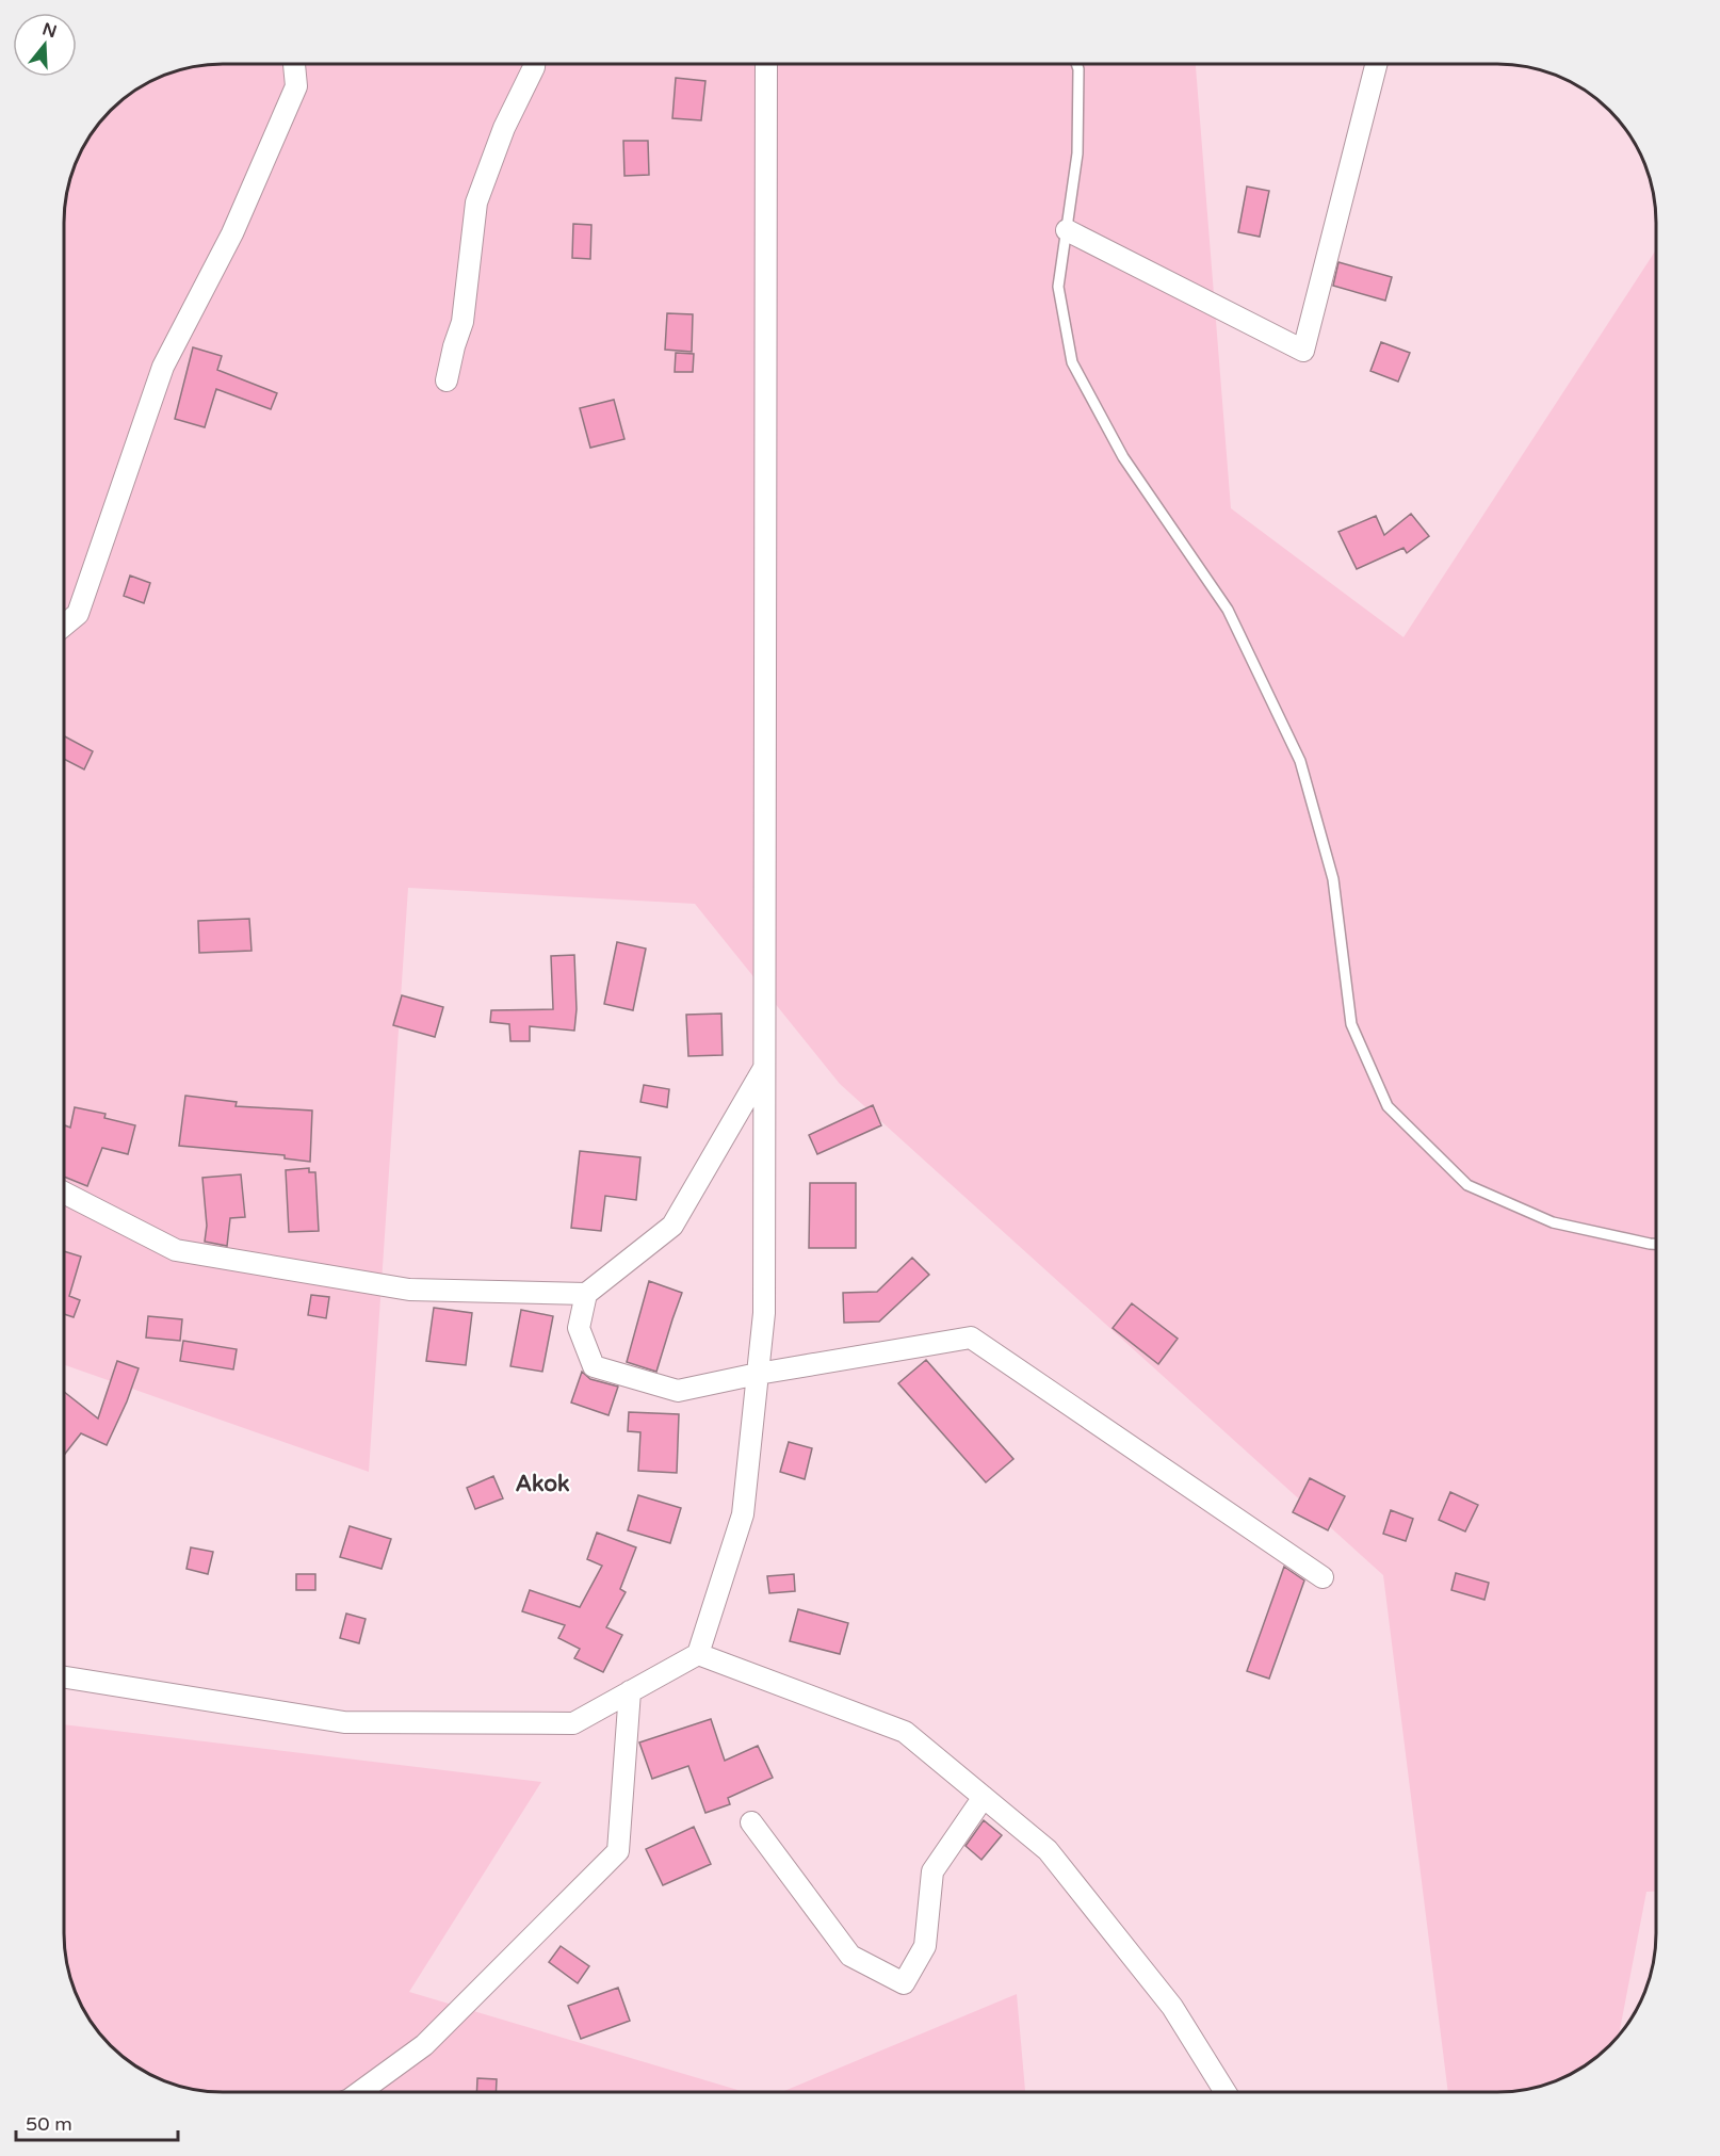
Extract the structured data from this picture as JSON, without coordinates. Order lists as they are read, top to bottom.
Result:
{
  "districts": ["Akok"],
  "scale_bar": "50 m",
  "north": "top"
}
